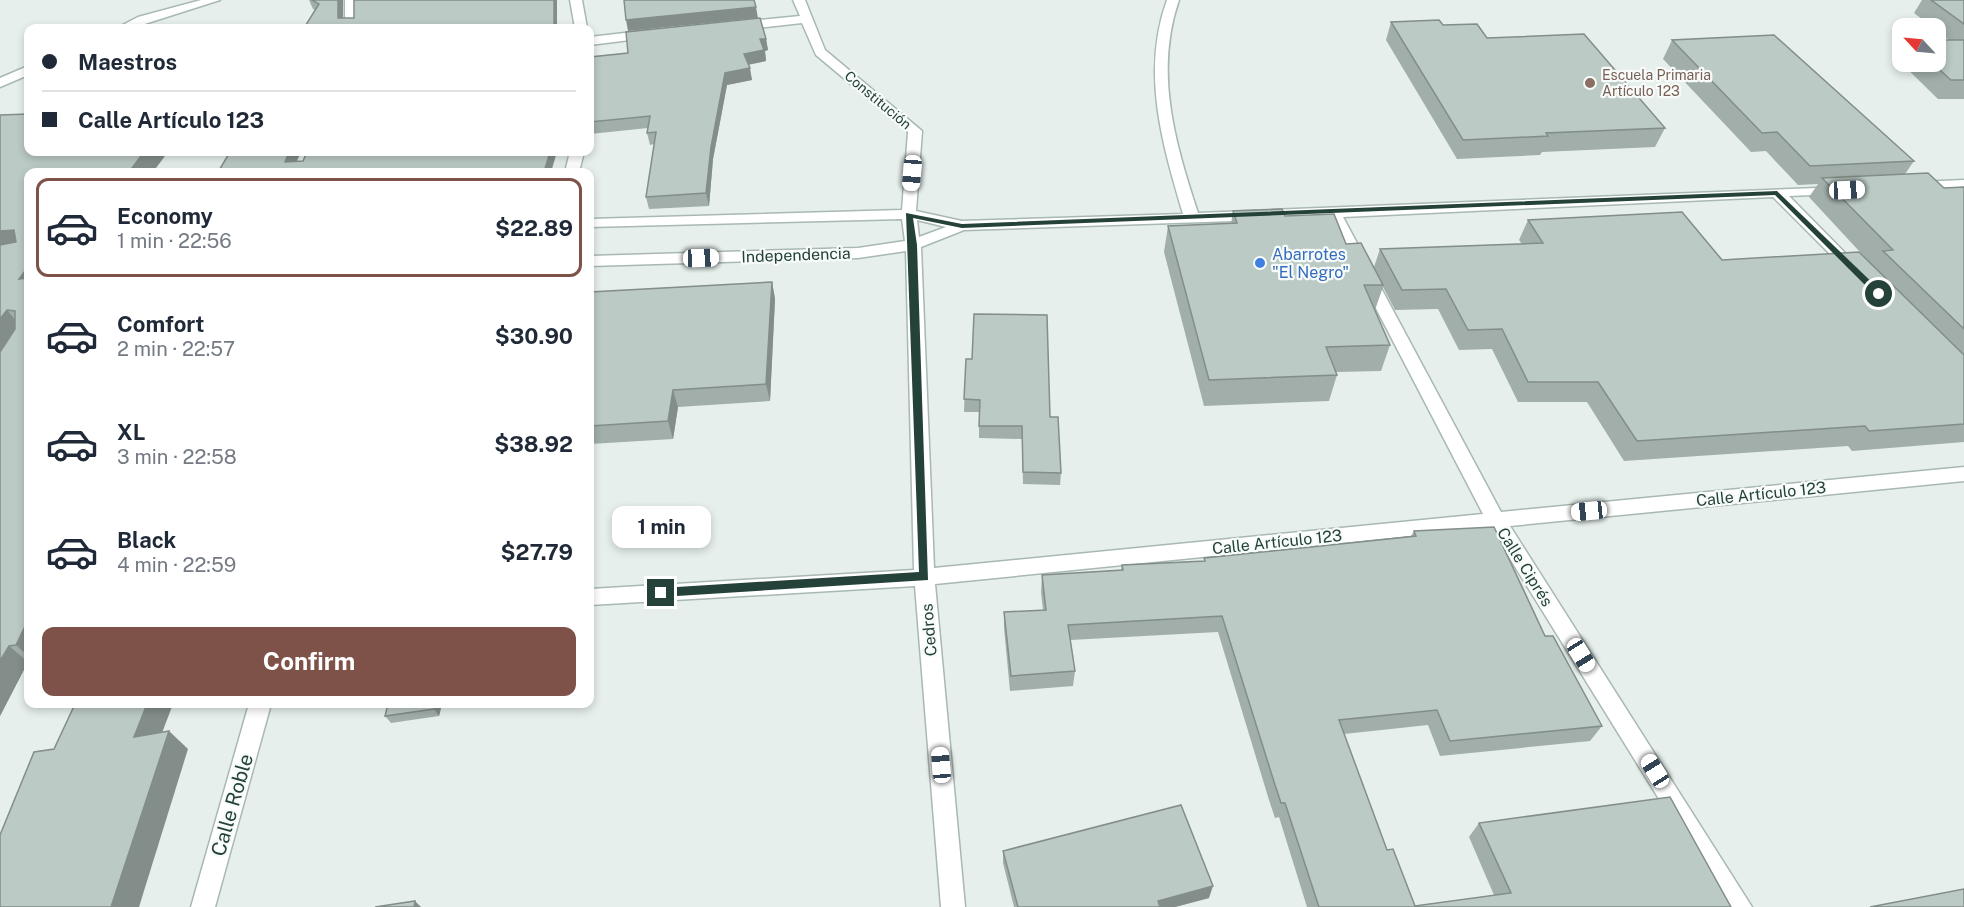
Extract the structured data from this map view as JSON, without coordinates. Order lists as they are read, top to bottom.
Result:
{
  "streets": {
    "street": [
      "Constitución",
      "Independencia",
      "Calle Artículo 123",
      "Calle Ciprés",
      "Cedros",
      "Calle Roble"
    ]
  },
  "crossings": [
    ["Constitución", "Independencia"],
    ["Constitución", "Cedros"],
    ["Independencia", "Calle Ciprés"],
    ["Independencia", "Cedros"],
    ["Calle Artículo 123", "Calle Ciprés"],
    ["Calle Artículo 123", "Cedros"]
  ],
  "places": ["Escuela Primaria Artículo 123", "Abarrotes \"El Negro\""],
  "north": "top left",
  "page": {
    "banner": ["Maestros", "Calle Artículo 123"],
    "list": [
      {
        "name": "Economy",
        "note": "1 min · 22:56",
        "value": "$22.89"
      },
      {
        "name": "Comfort",
        "note": "2 min · 22:57",
        "value": "$30.90"
      },
      {
        "name": "XL",
        "note": "3 min · 22:58",
        "value": "$38.92"
      },
      {
        "name": "Black",
        "note": "4 min · 22:59",
        "value": "$27.79"
      }
    ],
    "bubble": "1 min",
    "buttons": "Confirm"
  }
}
